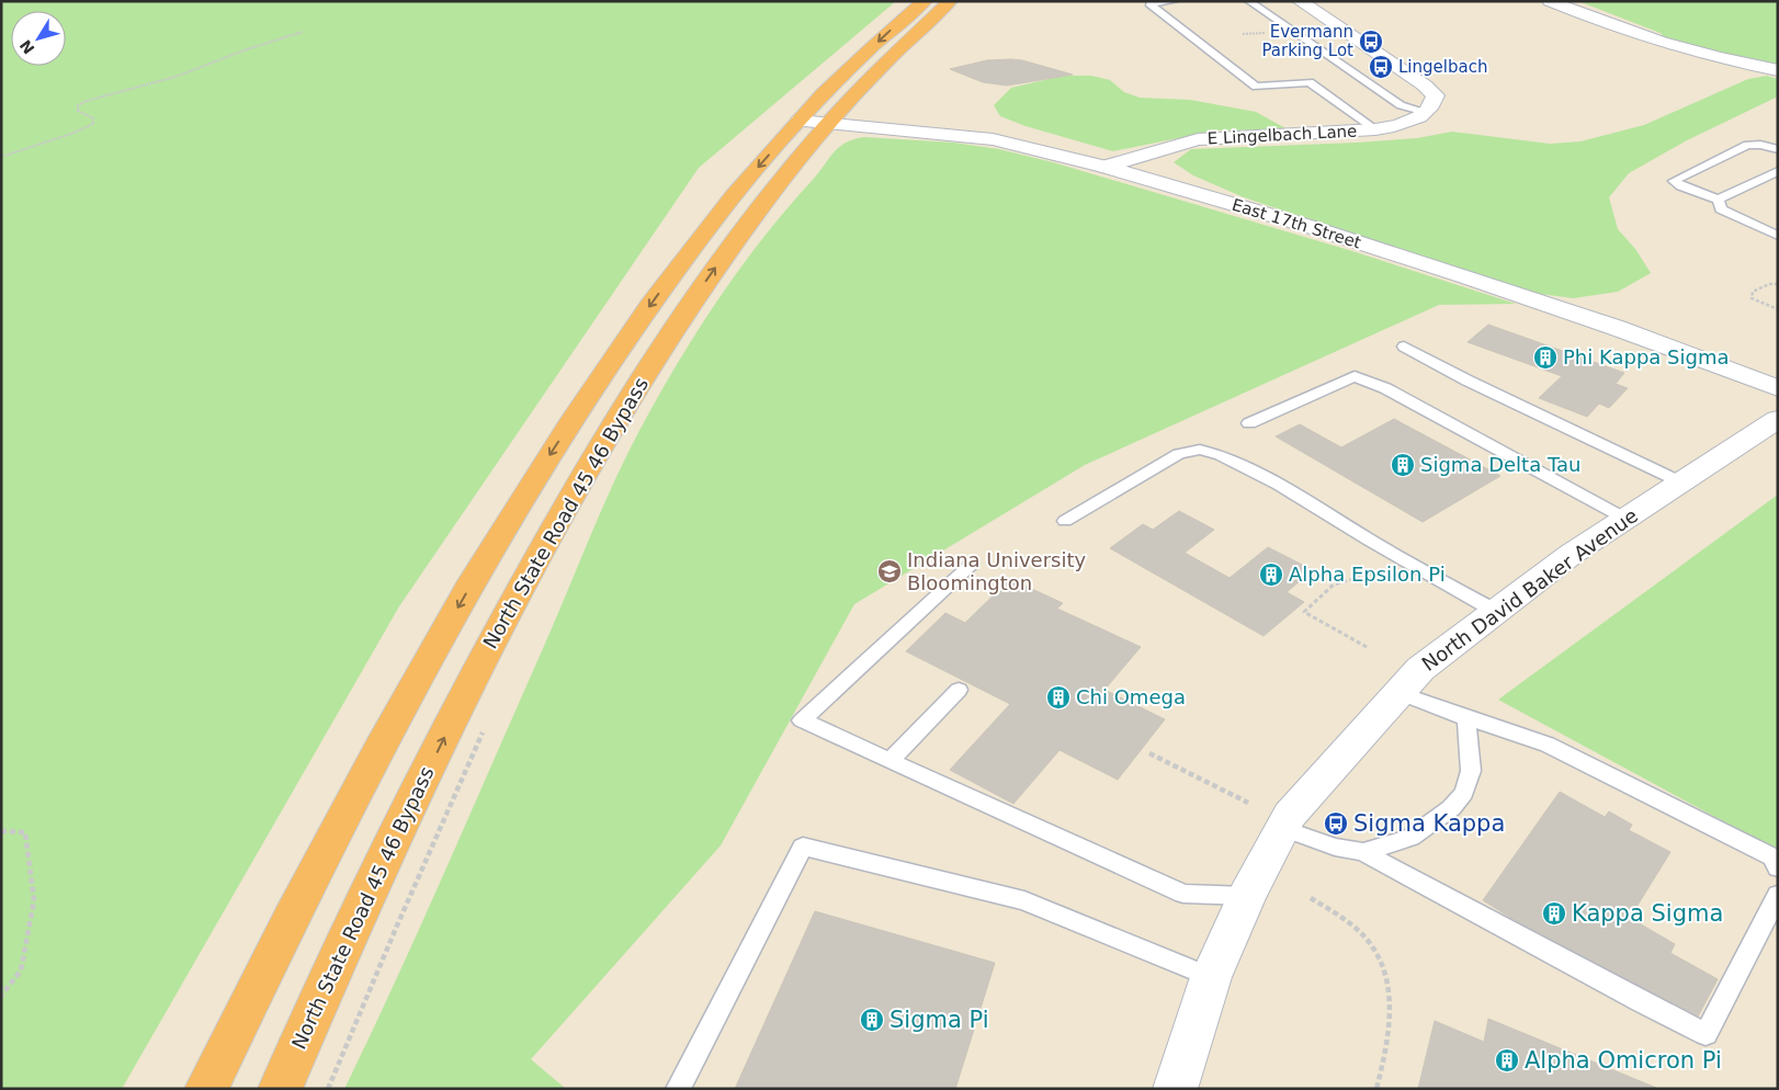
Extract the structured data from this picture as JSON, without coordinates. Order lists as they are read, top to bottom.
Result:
{
  "streets": {
    "highway": ["North State Road 45 46 Bypass"],
    "street": ["E Lingelbach Lane", "East 17th Street", "North David Baker Avenue"]
  },
  "crossings": [
    ["E Lingelbach Lane", "East 17th Street"],
    ["East 17th Street", "North State Road 45 46 Bypass"]
  ],
  "places": {
    "bus stop": ["Evermann Parking Lot", "Lingelbach", "Sigma Kappa"],
    "building": [
      "Phi Kappa Sigma",
      "Sigma Delta Tau",
      "Alpha Epsilon Pi",
      "Chi Omega",
      "Kappa Sigma",
      "Sigma Pi",
      "Alpha Omicron Pi"
    ],
    "school or university": ["Indiana University Bloomington"]
  },
  "north": "bottom left"
}
